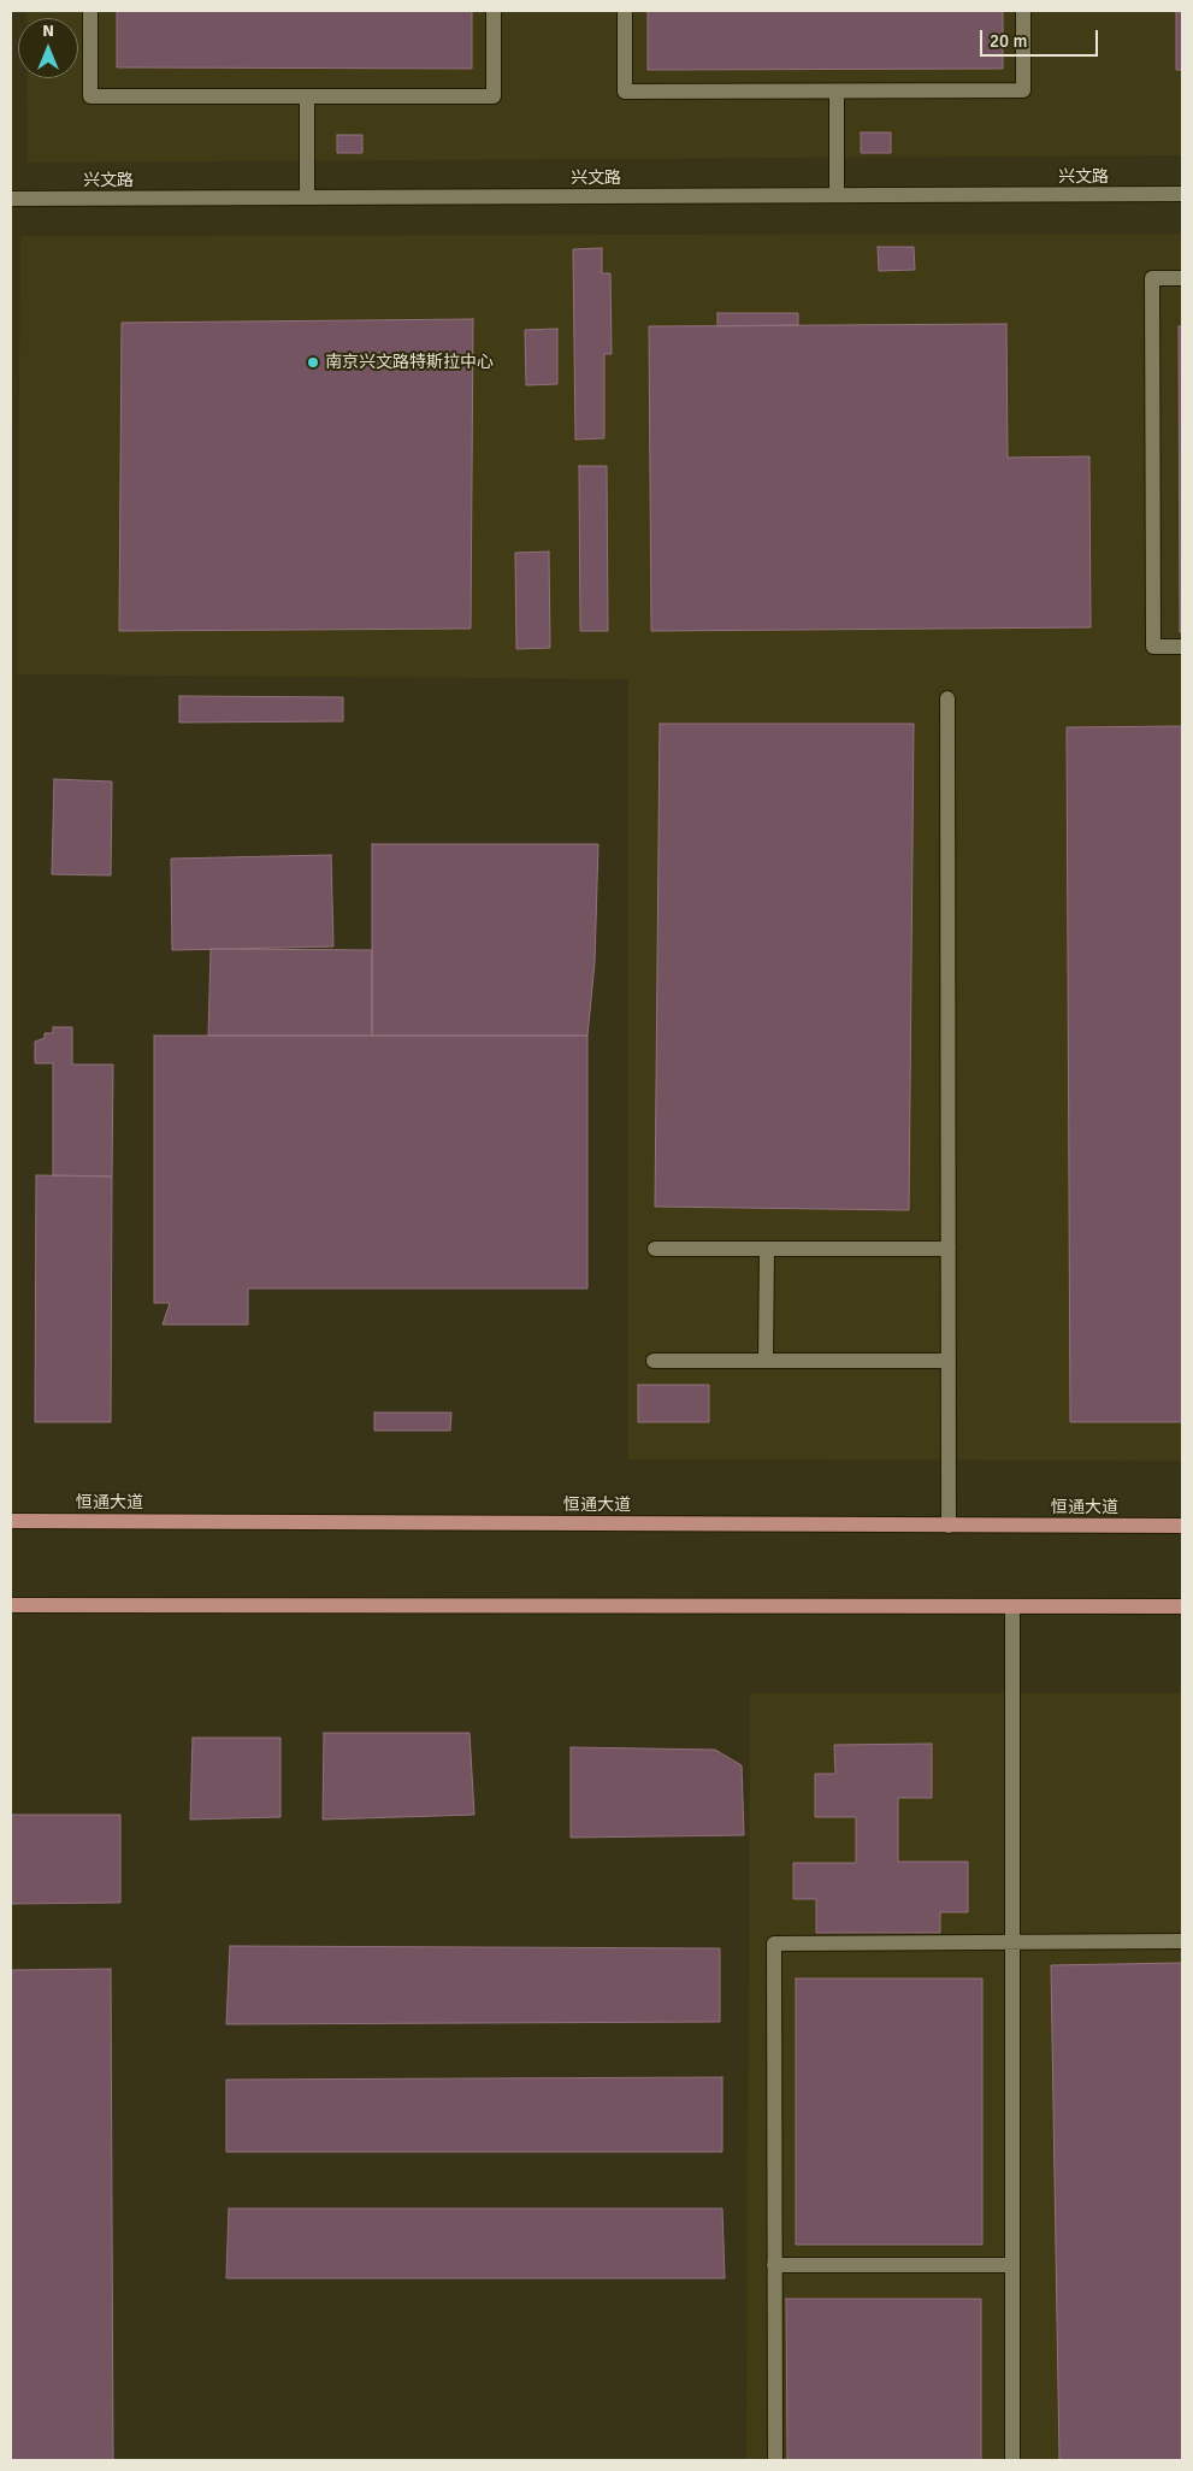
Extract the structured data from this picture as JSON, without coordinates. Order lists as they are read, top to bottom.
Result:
{
  "streets": {
    "main road": ["恒通大道"],
    "street": ["兴文路"]
  },
  "places": ["南京兴文路特斯拉中心"],
  "scale_bar": "20 m",
  "north": "top"
}
